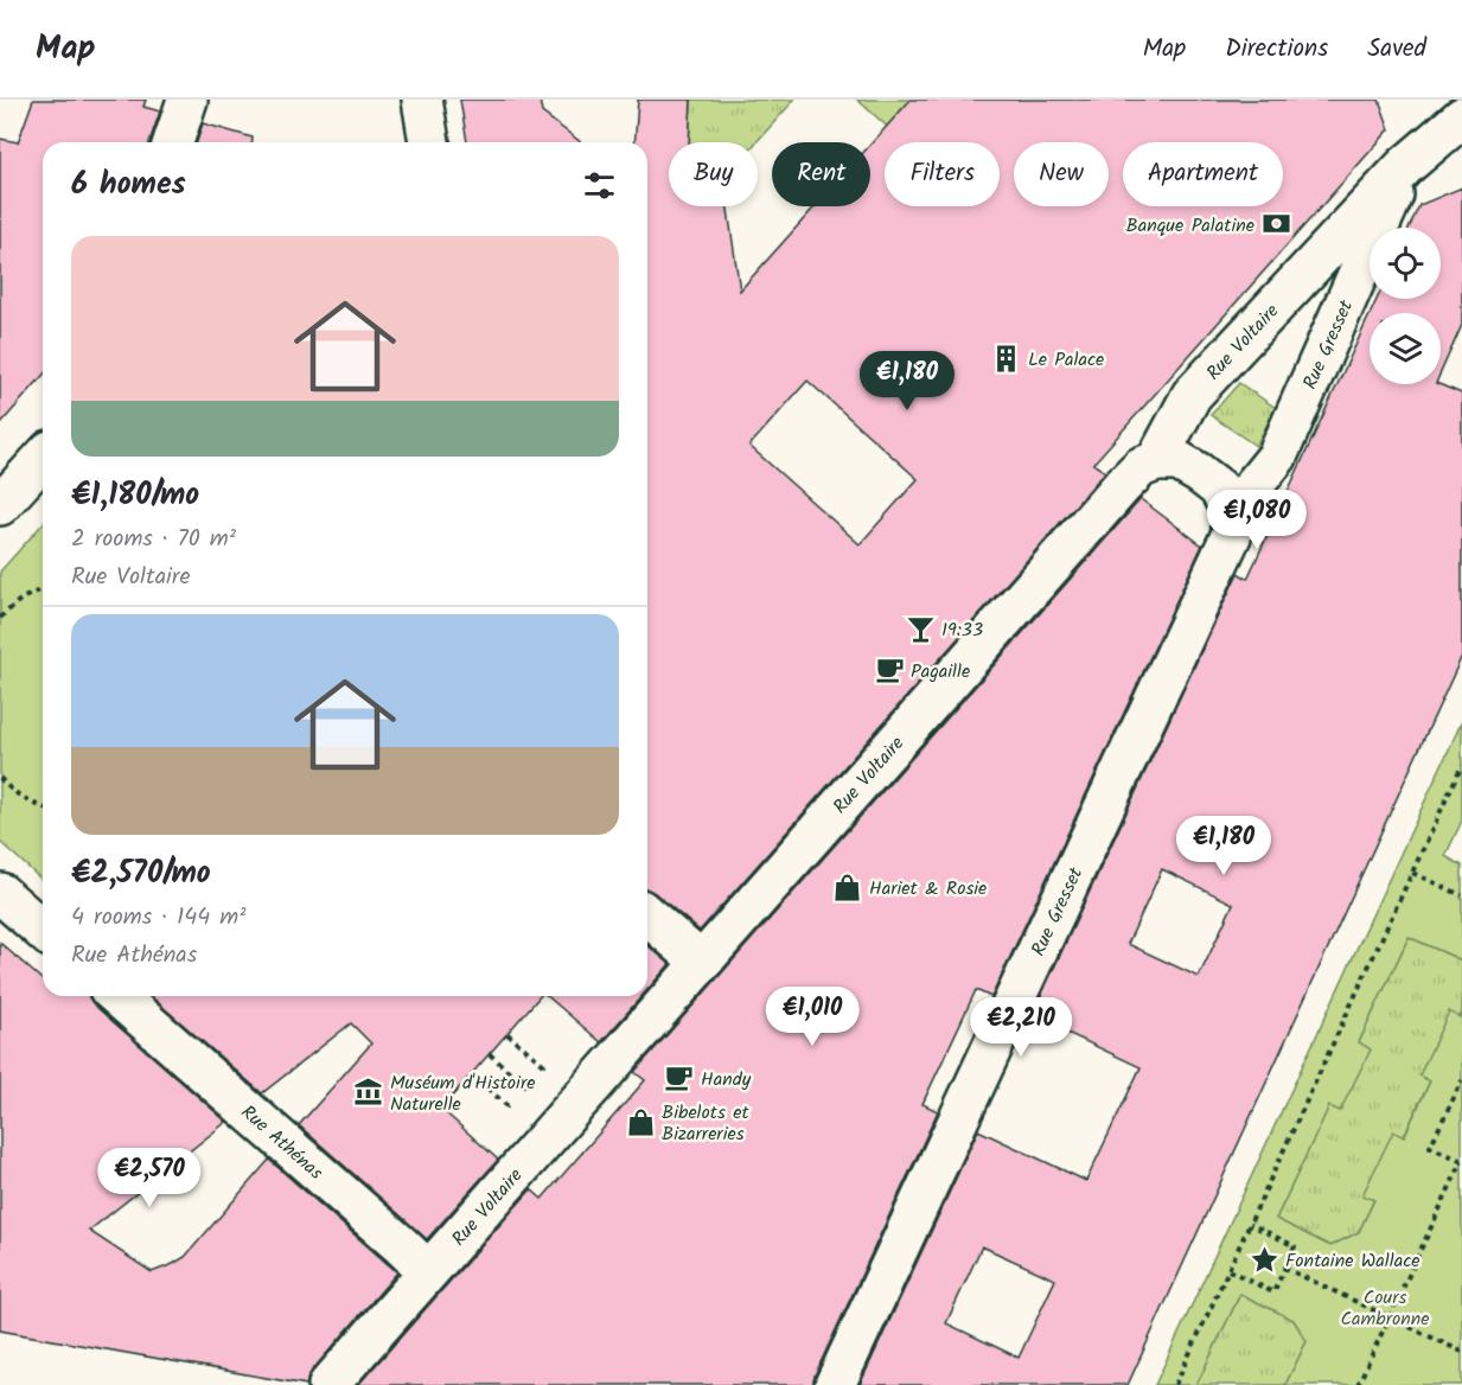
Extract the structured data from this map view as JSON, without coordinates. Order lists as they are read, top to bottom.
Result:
{
  "streets": {
    "street": ["Rue Voltaire", "Rue Gresset", "Rue Athénas"]
  },
  "crossings": [
    ["Rue Voltaire", "Rue Gresset"],
    ["Rue Voltaire", "Rue Athénas"]
  ],
  "parks": ["Cours Cambronne"],
  "places": {
    "bank": ["Banque Palatine"],
    "building": ["Le Palace"],
    "bar": ["19:33"],
    "cafe": ["Pagaille", "Handy"],
    "shop": ["Hariet & Rosie", "Bibelots et Bizarreries"],
    "museum": ["Muséum d'Histoire Naturelle"],
    "place": ["Fontaine Wallace"]
  },
  "page": {
    "header": "Map",
    "nav": ["Map", "Directions", "Saved"],
    "chip": [
      "Buy",
      "Rent",
      "Filters",
      "New",
      "Apartment"
    ],
    "heading": "6 homes",
    "list": [
      {
        "name": "€1,180/mo",
        "note": "2 rooms · 70 m² · Rue Voltaire"
      },
      {
        "name": "€2,570/mo",
        "note": "4 rooms · 144 m² · Rue Athénas"
      }
    ],
    "price": [
      "€1,180",
      "€1,080",
      "€1,180",
      "€1,010",
      "€2,210",
      "€2,570"
    ]
  }
}
